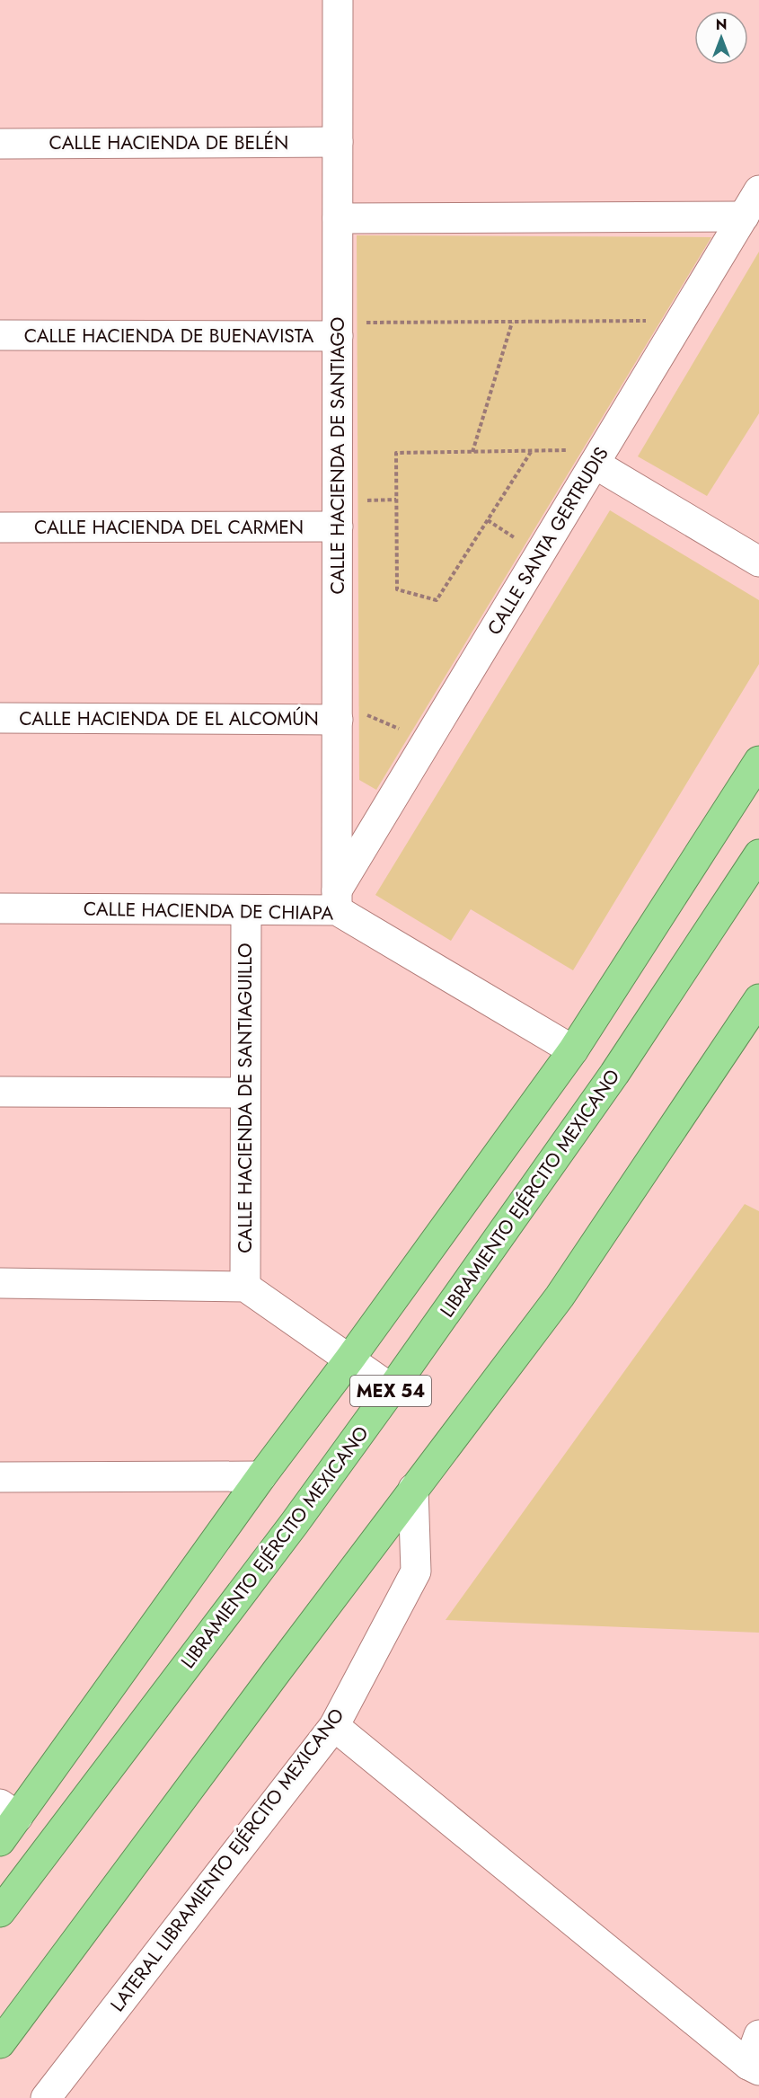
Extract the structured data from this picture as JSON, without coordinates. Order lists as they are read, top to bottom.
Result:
{
  "streets": {
    "highway": ["LIBRAMIENTO EJÉRCITO MEXICANO", "MEX 54"],
    "street": [
      "CALLE HACIENDA DE BELÉN",
      "CALLE HACIENDA DE BUENAVISTA",
      "CALLE HACIENDA DE SANTIAGO",
      "CALLE HACIENDA DEL CARMEN",
      "CALLE SANTA GERTRUDIS",
      "CALLE HACIENDA DE EL ALCOMÚN",
      "CALLE HACIENDA DE CHIAPA",
      "CALLE HACIENDA DE SANTIAGUILLO",
      "LATERAL LIBRAMIENTO EJÉRCITO MEXICANO"
    ]
  },
  "crossings": [
    ["CALLE HACIENDA DE BELÉN", "CALLE HACIENDA DE SANTIAGO"],
    ["CALLE HACIENDA DE BUENAVISTA", "CALLE HACIENDA DE SANTIAGO"],
    ["CALLE HACIENDA DE SANTIAGO", "CALLE HACIENDA DEL CARMEN"],
    ["CALLE HACIENDA DE SANTIAGO", "CALLE SANTA GERTRUDIS"],
    ["CALLE HACIENDA DE SANTIAGO", "CALLE HACIENDA DE EL ALCOMÚN"],
    ["CALLE HACIENDA DE SANTIAGO", "CALLE HACIENDA DE CHIAPA"],
    ["CALLE SANTA GERTRUDIS", "CALLE HACIENDA DE CHIAPA"],
    ["CALLE HACIENDA DE CHIAPA", "CALLE HACIENDA DE SANTIAGUILLO"]
  ],
  "north": "top"
}
